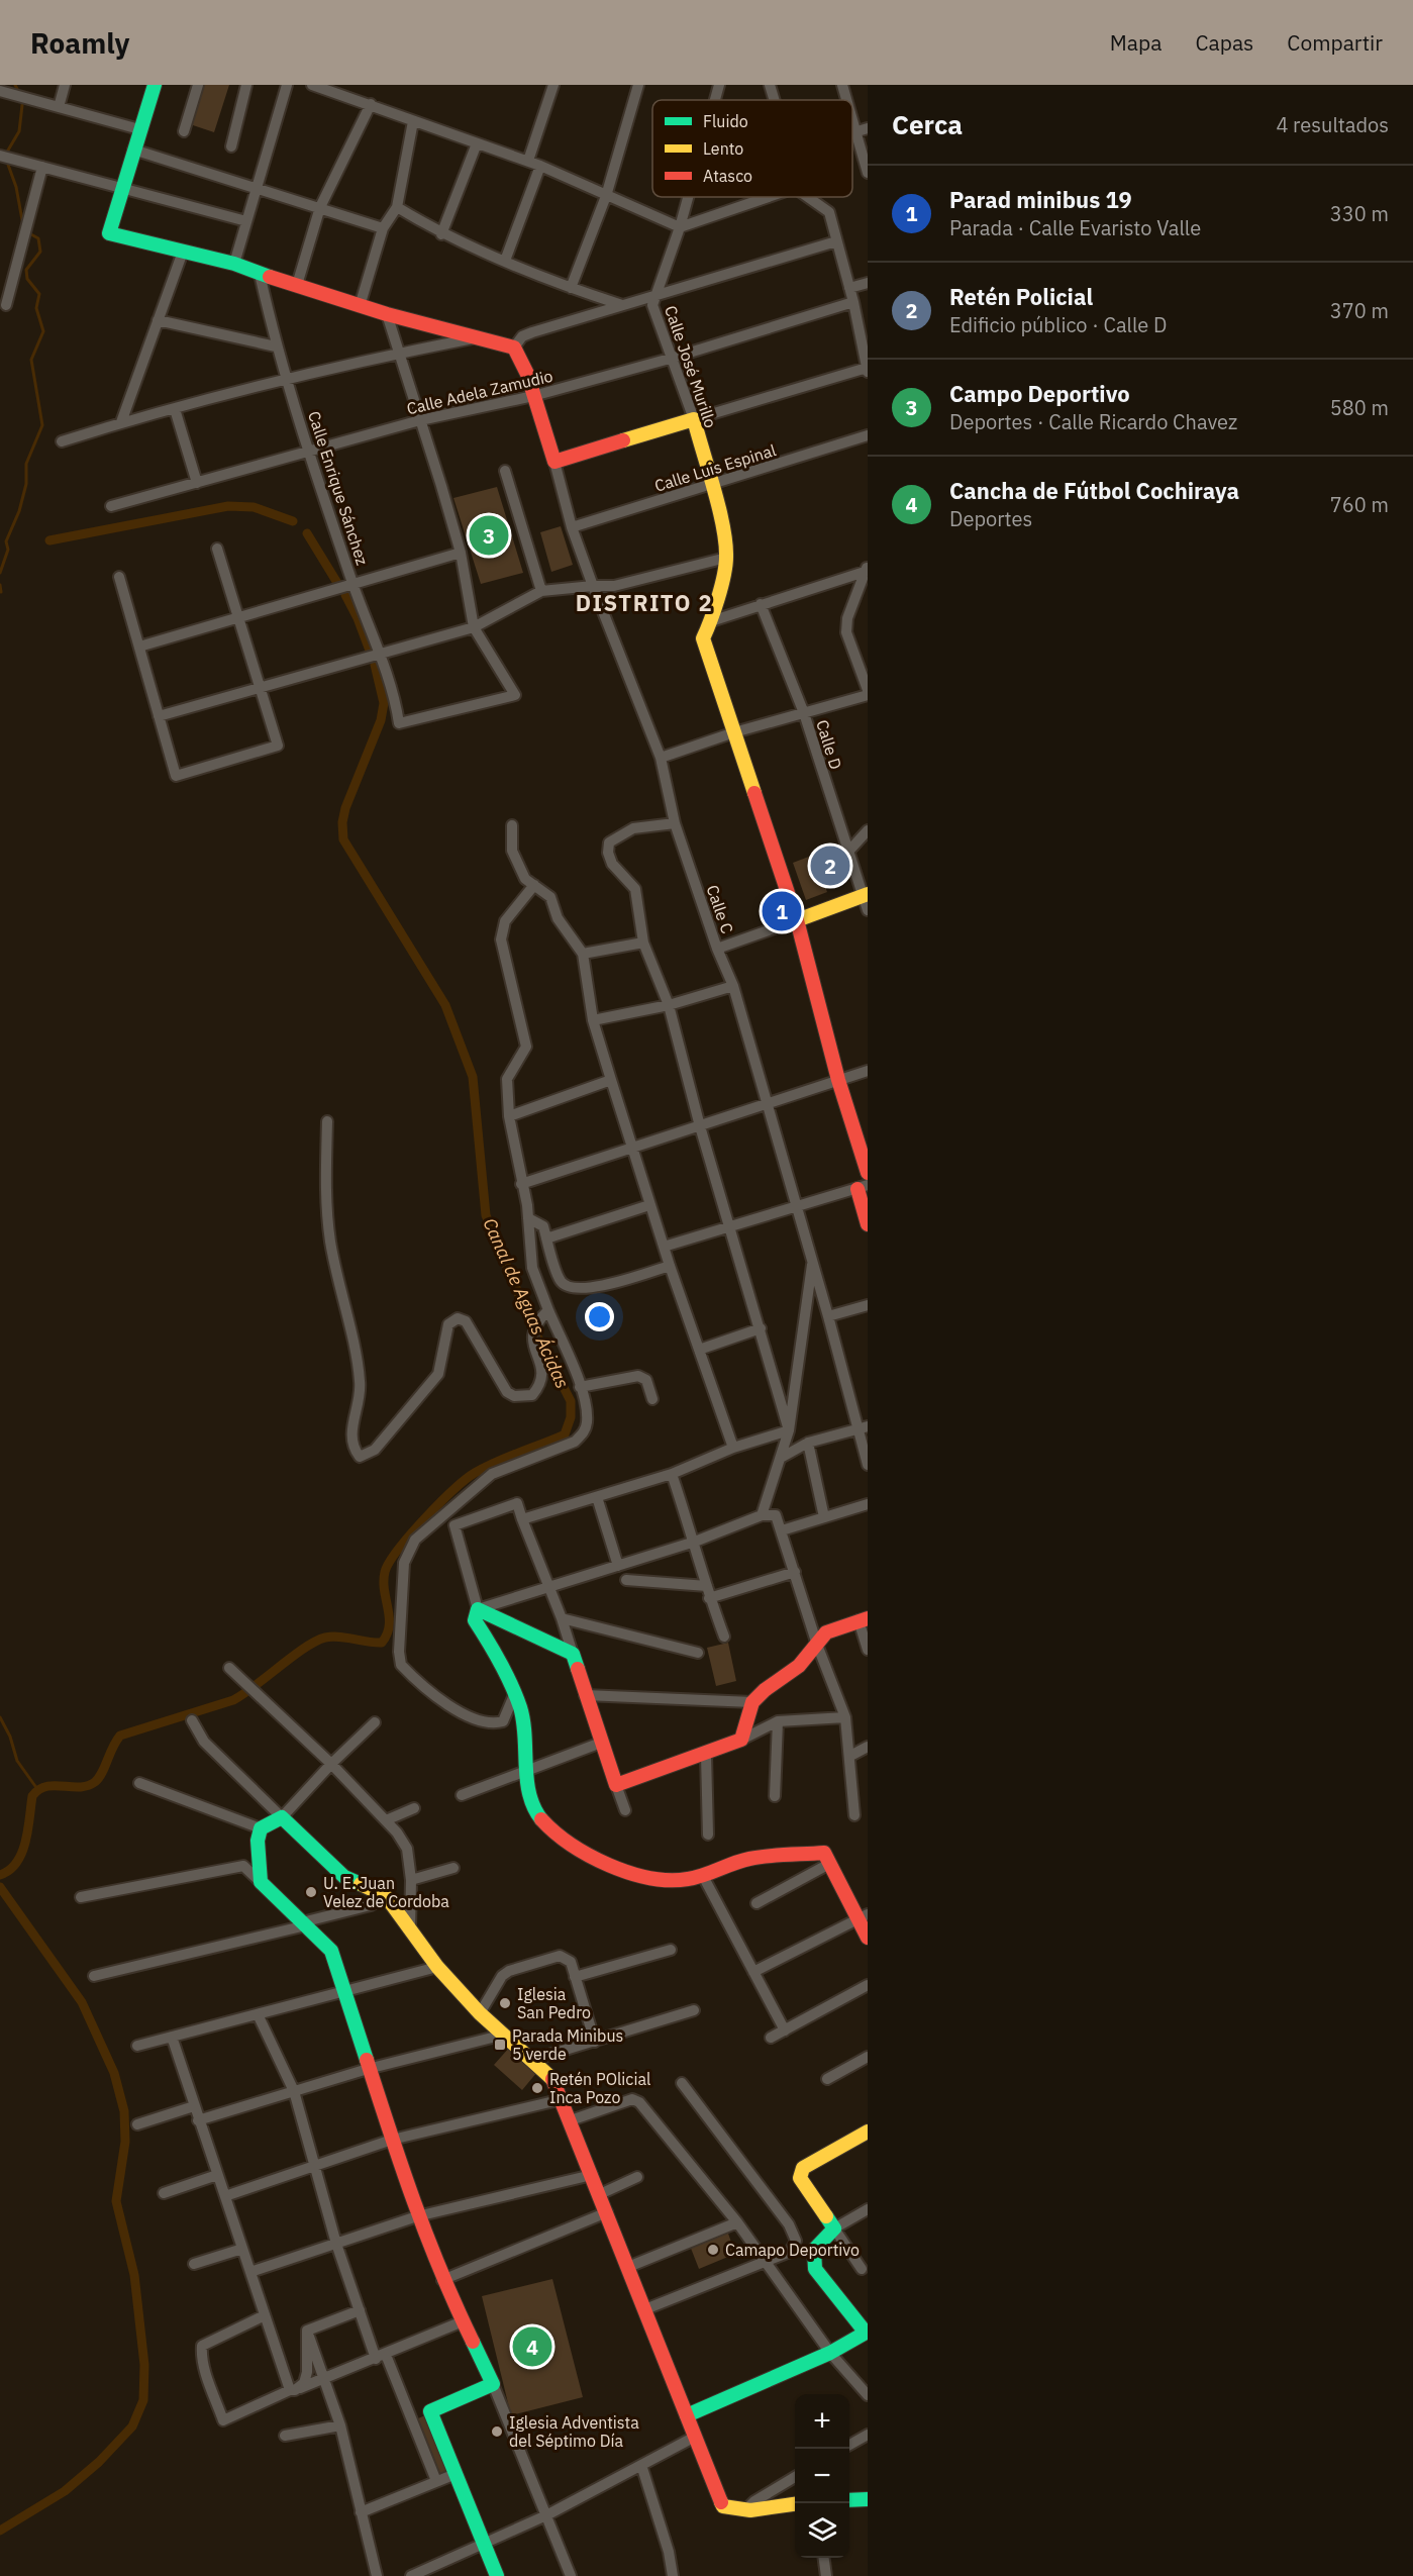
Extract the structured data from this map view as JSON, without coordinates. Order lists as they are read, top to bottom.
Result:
{
  "streets": {
    "street": [
      "Calle José Murillo",
      "Calle Adela Zamudio",
      "Calle Luis Espinal",
      "Calle Enrique Sánchez",
      "Calle D",
      "Calle C"
    ]
  },
  "crossings": [
    ["Calle José Murillo", "Calle Adela Zamudio"],
    ["Calle José Murillo", "Calle Luis Espinal"],
    ["Calle Adela Zamudio", "Calle Enrique Sánchez"],
    ["Calle Luis Espinal", "Calle C"]
  ],
  "districts": ["DISTRITO 2"],
  "water": ["Canal de Aguas Ácidas"],
  "places": {
    "other": [
      "U. E. Juan Velez de Cordoba",
      "Iglesia San Pedro",
      "Retén POlicial Inca Pozo",
      "Camapo Deportivo",
      "Iglesia Adventista del Séptimo Día"
    ],
    "transit": ["Parada Minibus 5 verde"]
  },
  "legend": ["Fluido", "Lento", "Atasco"],
  "page": {
    "header": "Roamly",
    "nav": ["Mapa", "Capas", "Compartir"],
    "heading": ["Cerca", "4 resultados"],
    "list": [
      {
        "mark": "1",
        "name": "Parad minibus 19",
        "note": "Parada · Calle Evaristo Valle",
        "value": "330 m"
      },
      {
        "mark": "2",
        "name": "Retén Policial",
        "note": "Edificio público · Calle D",
        "value": "370 m"
      },
      {
        "mark": "3",
        "name": "Campo Deportivo",
        "note": "Deportes · Calle Ricardo Chavez",
        "value": "580 m"
      },
      {
        "mark": "4",
        "name": "Cancha de Fútbol Cochiraya",
        "note": "Deportes",
        "value": "760 m"
      }
    ],
    "pins": [
      "3",
      "2",
      "1",
      "4"
    ],
    "map_buttons": ["+", "−"]
  }
}
